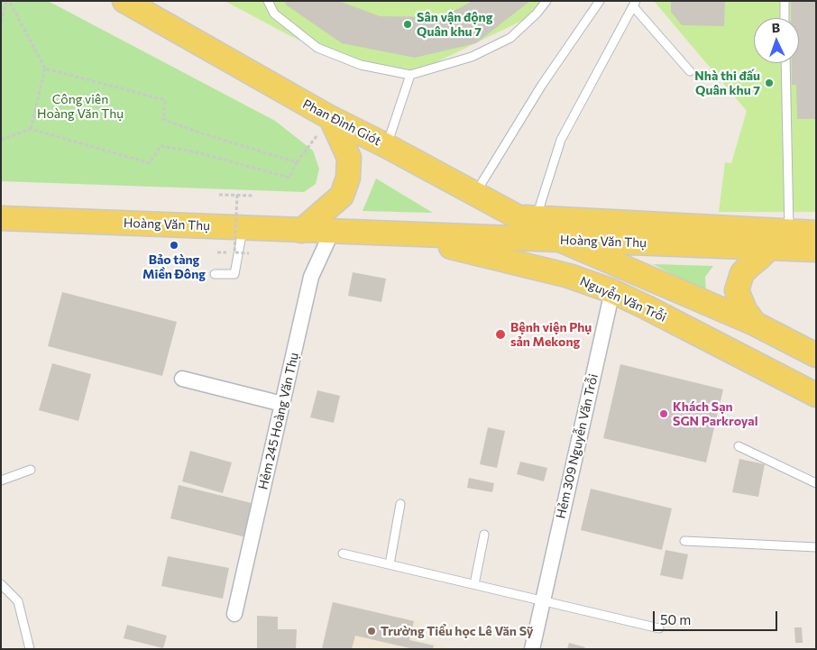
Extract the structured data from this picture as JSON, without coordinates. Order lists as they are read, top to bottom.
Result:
{
  "streets": {
    "main road": ["Phan Đình Giót", "Hoàng Văn Thụ", "Nguyễn Văn Trỗi"],
    "street": ["Hẻm 245 Hoàng Văn Thụ", "Hẻm 309 Nguyễn Văn Trỗi"]
  },
  "crossings": [
    ["Phan Đình Giót", "Hoàng Văn Thụ"],
    ["Hoàng Văn Thụ", "Nguyễn Văn Trỗi"],
    ["Hoàng Văn Thụ", "Hẻm 245 Hoàng Văn Thụ"],
    ["Nguyễn Văn Trỗi", "Hẻm 309 Nguyễn Văn Trỗi"]
  ],
  "parks": ["Công viên Hoàng Văn Thụ"],
  "places": [
    "Sân vận động Quân khu 7",
    "Nhà thi đấu Quân khu 7",
    "Bảo tàng Miền Đông",
    "Bệnh viện Phụ sản Mekong",
    "Khách Sạn SGN Parkroyal",
    "Trường Tiểu học Lê Văn Sỹ"
  ],
  "scale_bar": "50 m",
  "north": "top"
}
